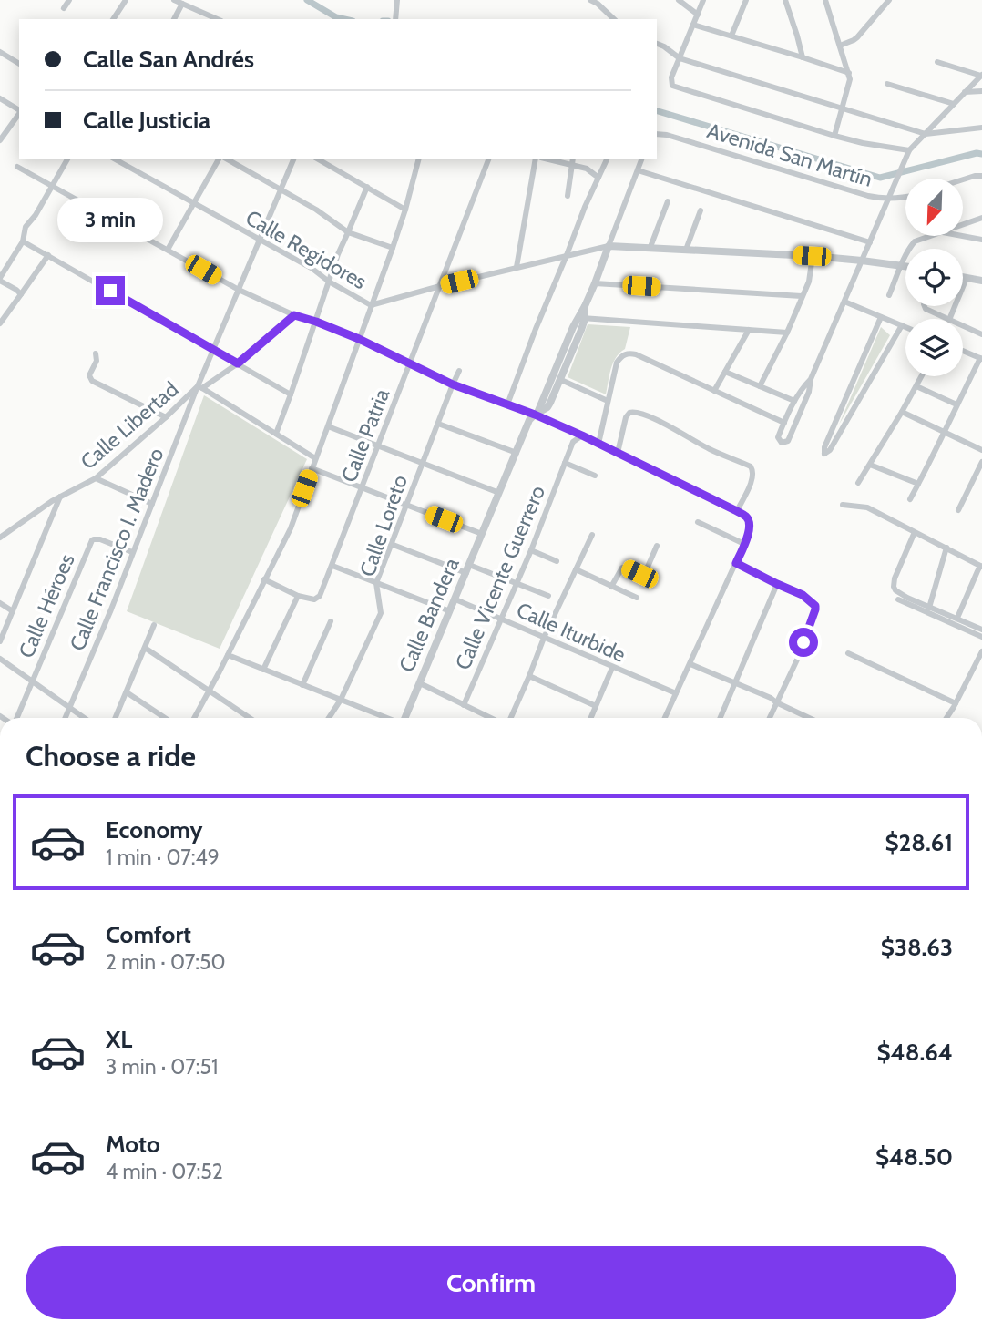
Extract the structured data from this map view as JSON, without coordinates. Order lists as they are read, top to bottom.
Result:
{
  "streets": {
    "street": [
      "Avenida San Martín",
      "Calle Regidores",
      "Calle Libertad",
      "Calle Patria",
      "Calle Loreto",
      "Calle Francisco I. Madero",
      "Calle Vicente Guerrero",
      "Calle Héroes",
      "Calle Bandera",
      "Calle Iturbide"
    ]
  },
  "crossings": [
    ["Calle Regidores", "Calle Libertad"],
    ["Calle Regidores", "Calle Patria"],
    ["Calle Libertad", "Calle Francisco I. Madero"],
    ["Calle Francisco I. Madero", "Calle Héroes"],
    ["Calle Vicente Guerrero", "Calle Iturbide"],
    ["Calle Bandera", "Calle Iturbide"]
  ],
  "north": "bottom left",
  "page": {
    "banner": ["Calle San Andrés", "Calle Justicia"],
    "bubble": "3 min",
    "heading": "Choose a ride",
    "list": [
      {
        "name": "Economy",
        "note": "1 min · 07:49",
        "value": "$28.61"
      },
      {
        "name": "Comfort",
        "note": "2 min · 07:50",
        "value": "$38.63"
      },
      {
        "name": "XL",
        "note": "3 min · 07:51",
        "value": "$48.64"
      },
      {
        "name": "Moto",
        "note": "4 min · 07:52",
        "value": "$48.50"
      }
    ],
    "buttons": "Confirm"
  }
}
